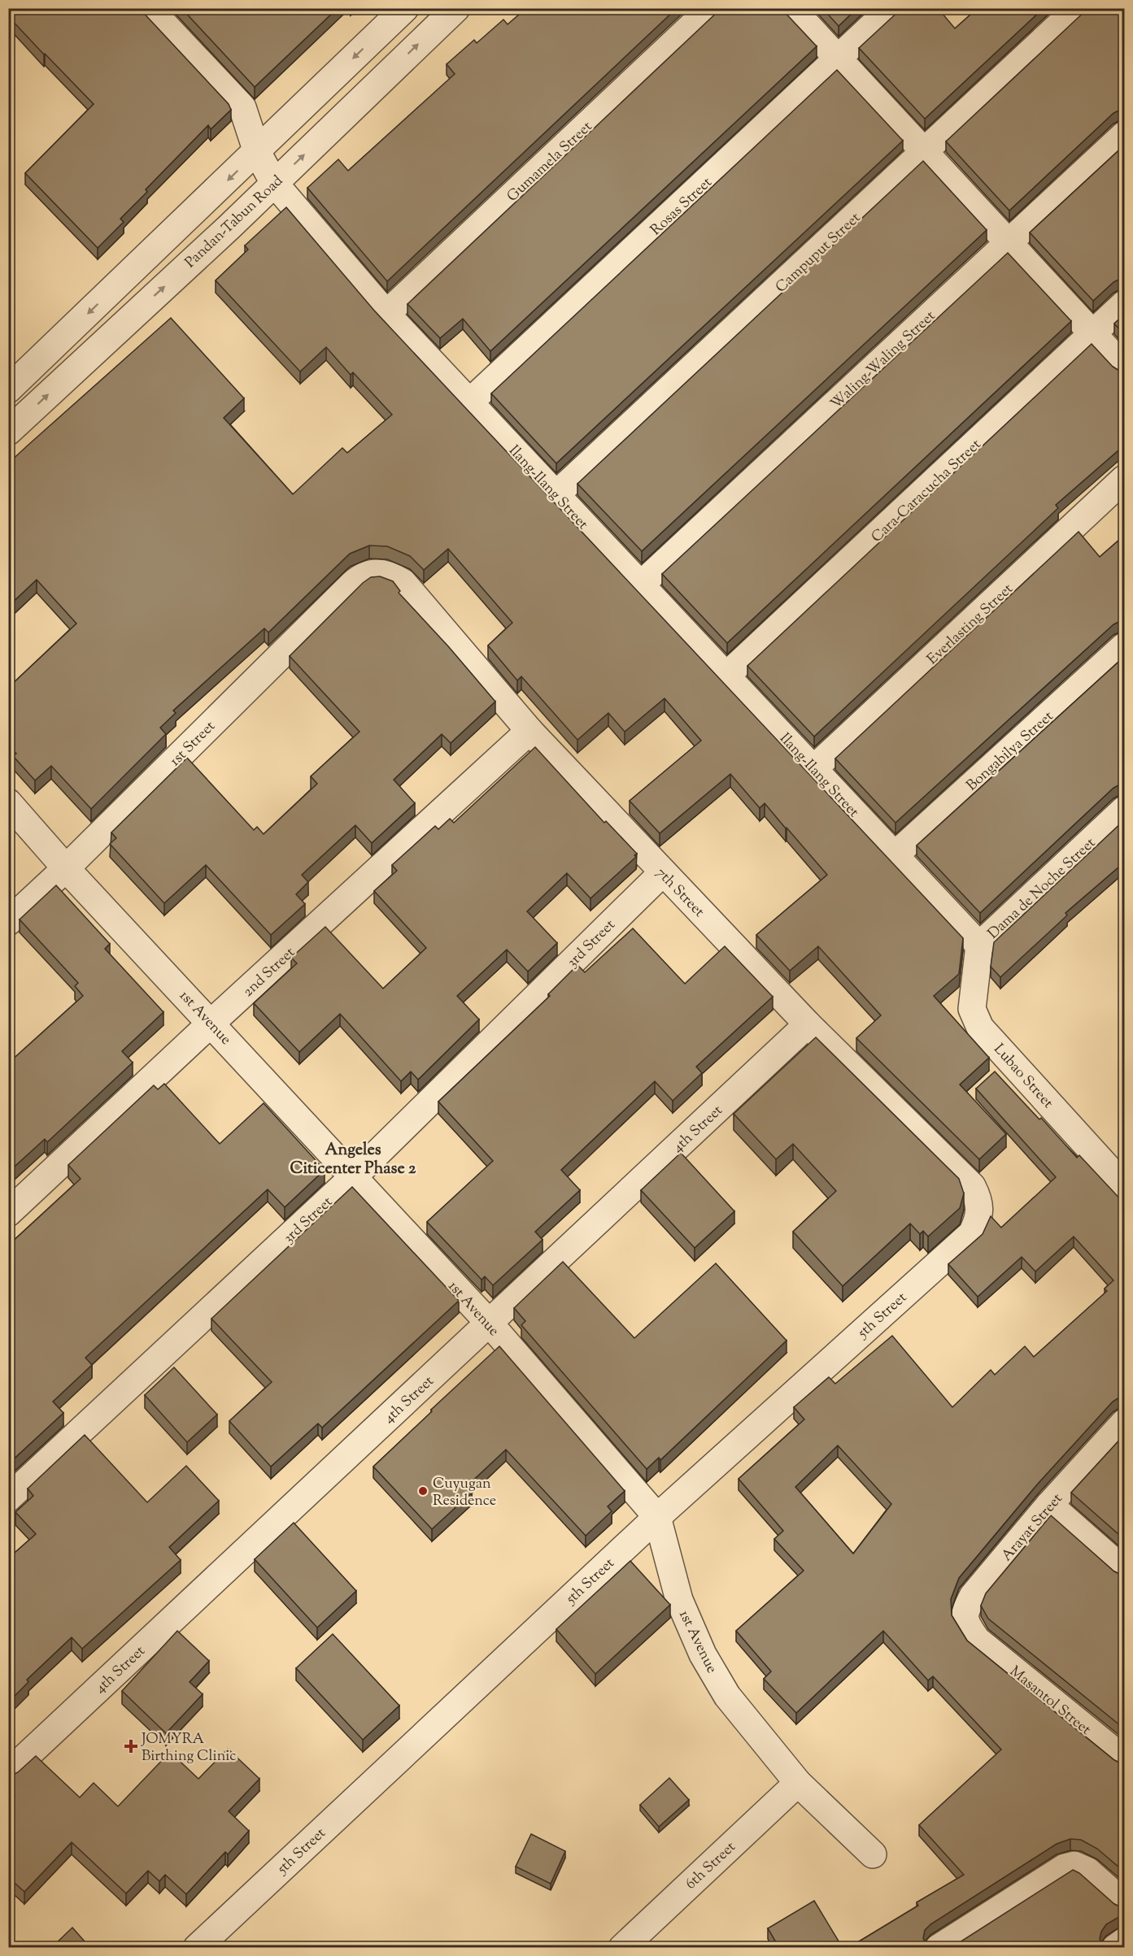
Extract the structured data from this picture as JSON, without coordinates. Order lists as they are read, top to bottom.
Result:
{
  "streets": {
    "street": [
      "Gumamela Street",
      "Rosas Street",
      "Pandan-Tabun Road",
      "Campuput Street",
      "Waling-Waling Street",
      "Ilang-Ilang Street",
      "Cara-Caracucha Street",
      "Everlasting Street",
      "1st Street",
      "Bongabilya Street",
      "Dama de Noche Street",
      "7th Street",
      "3rd Street",
      "2nd Street",
      "1st Avenue",
      "Lubao Street",
      "4th Street",
      "5th Street",
      "Arayat Street",
      "Masantol Street",
      "6th Street"
    ]
  },
  "crossings": [
    ["Gumamela Street", "Ilang-Ilang Street"],
    ["Rosas Street", "Ilang-Ilang Street"],
    ["Pandan-Tabun Road", "Ilang-Ilang Street"],
    ["Campuput Street", "Ilang-Ilang Street"],
    ["Waling-Waling Street", "Ilang-Ilang Street"],
    ["Ilang-Ilang Street", "Cara-Caracucha Street"],
    ["Ilang-Ilang Street", "Everlasting Street"],
    ["Ilang-Ilang Street", "Bongabilya Street"],
    ["Ilang-Ilang Street", "Dama de Noche Street"],
    ["Ilang-Ilang Street", "Lubao Street"],
    ["1st Street", "7th Street"],
    ["1st Street", "1st Avenue"],
    ["Dama de Noche Street", "Lubao Street"],
    ["7th Street", "3rd Street"],
    ["7th Street", "2nd Street"],
    ["7th Street", "4th Street"],
    ["7th Street", "5th Street"],
    ["3rd Street", "1st Avenue"],
    ["2nd Street", "1st Avenue"],
    ["1st Avenue", "4th Street"],
    ["1st Avenue", "5th Street"],
    ["1st Avenue", "6th Street"],
    ["Arayat Street", "Masantol Street"]
  ],
  "districts": ["Angeles Citicenter Phase 2"],
  "places": {
    "other": ["Cuyugan Residence"],
    "health": ["JOMYRA Birthing Clinic"]
  }
}
